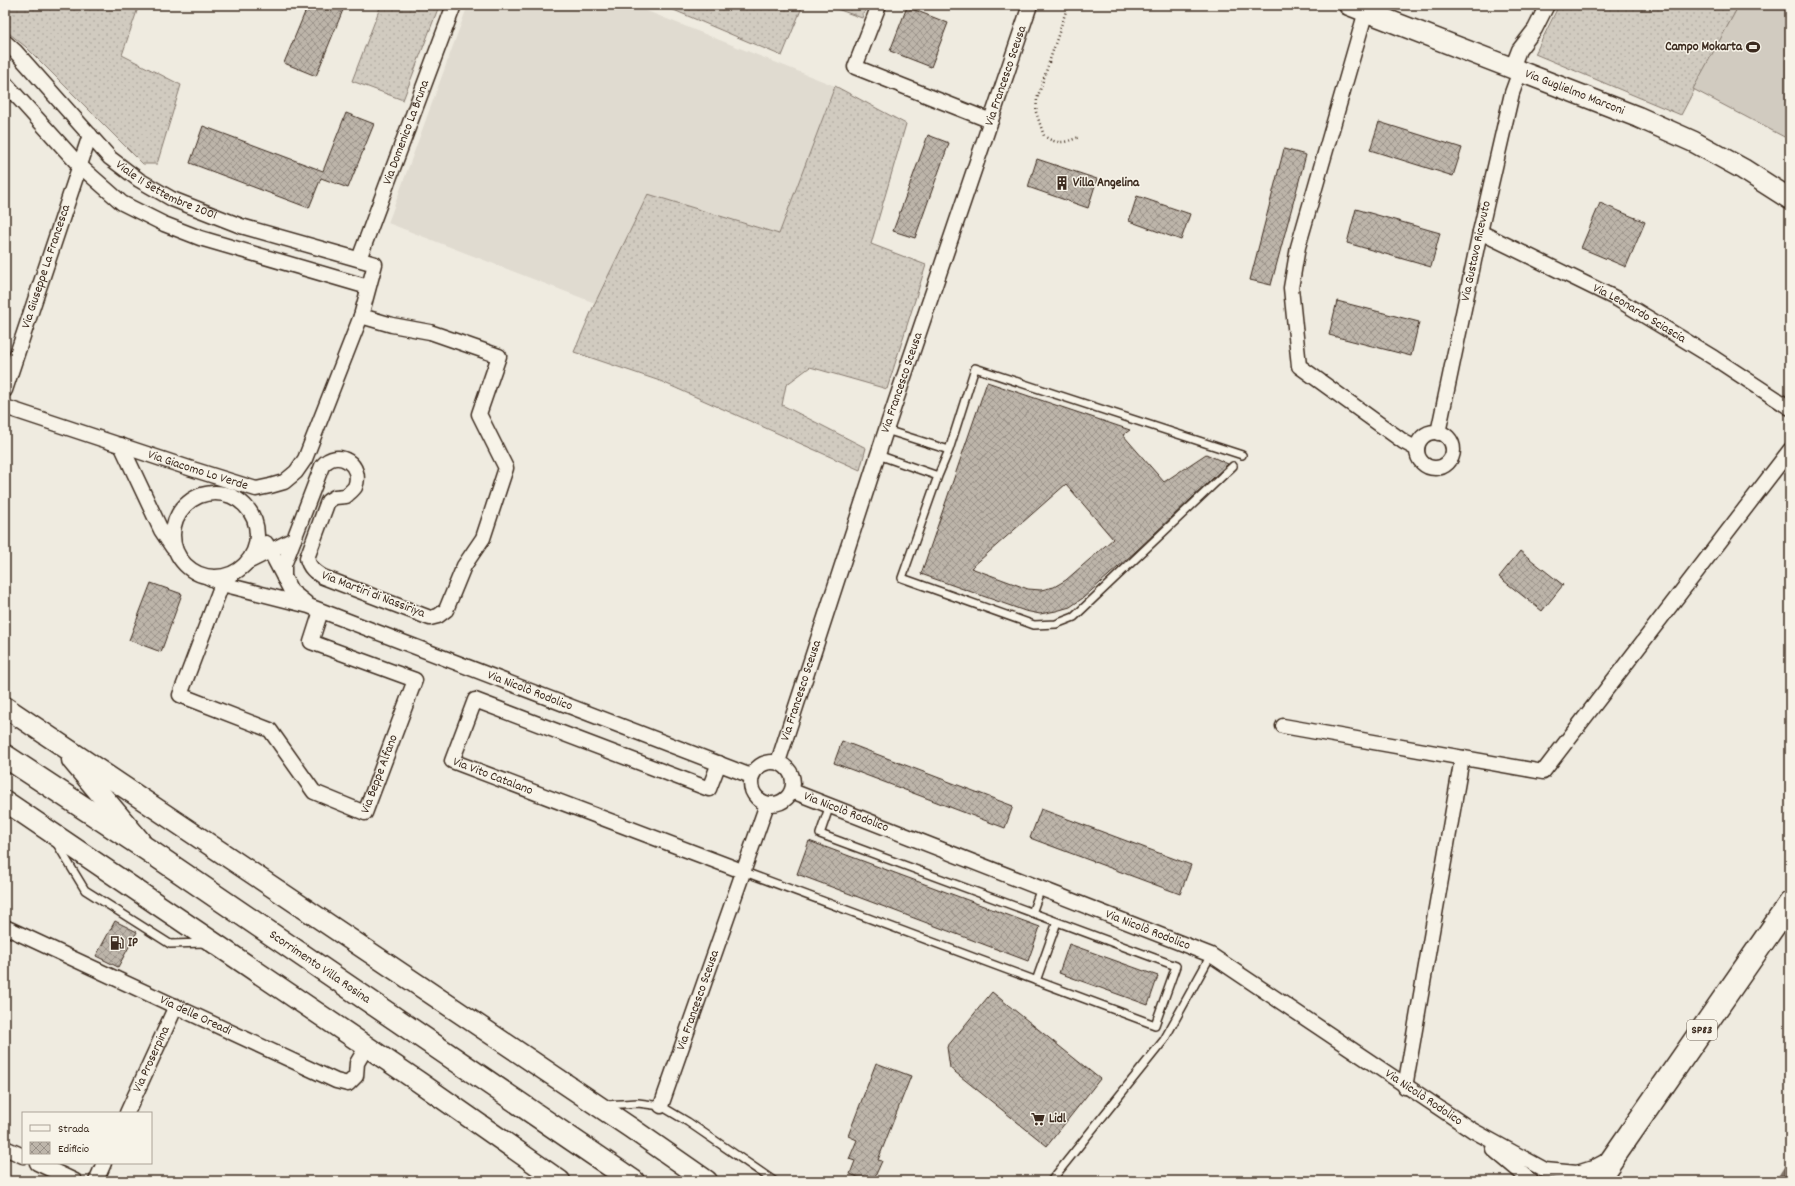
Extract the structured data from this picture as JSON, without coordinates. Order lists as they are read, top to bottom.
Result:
{
  "streets": {
    "main road": ["Scorrimento Villa Rosina", "SP83"],
    "street": [
      "Via Francesco Sceusa",
      "Via Guglielmo Marconi",
      "Via Domenico La Bruna",
      "Viale 11 Settembre 2001",
      "Via Gustavo Ricevuto",
      "Via Giuseppe La Francesca",
      "Via Leonardo Sciascia",
      "Via Giacomo Lo Verde",
      "Via Martiri di Nassiriya",
      "Via Nicolò Rodolico",
      "Via Beppe Alfano",
      "Via Vito Catalano",
      "Via delle Oreadi",
      "Via Proserpina"
    ]
  },
  "crossings": [
    ["Via Francesco Sceusa", "Via Nicolò Rodolico"],
    ["Via Francesco Sceusa", "Via Vito Catalano"],
    ["Via Guglielmo Marconi", "Via Gustavo Ricevuto"],
    ["Via Domenico La Bruna", "Viale 11 Settembre 2001"],
    ["Viale 11 Settembre 2001", "Via Giuseppe La Francesca"],
    ["Via Gustavo Ricevuto", "Via Leonardo Sciascia"],
    ["Via Giacomo Lo Verde", "Via Martiri di Nassiriya"],
    ["Via Nicolò Rodolico", "Via Beppe Alfano"],
    ["Via Nicolò Rodolico", "Via Vito Catalano"],
    ["Via Nicolò Rodolico", "SP83"],
    ["Via delle Oreadi", "Via Proserpina"]
  ],
  "places": {
    "sports": ["Campo Mokarta"],
    "building": ["Villa Angelina"],
    "fuel station": ["IP"],
    "supermarket": ["Lidl"]
  },
  "legend": ["Strada", "Edificio"]
}
